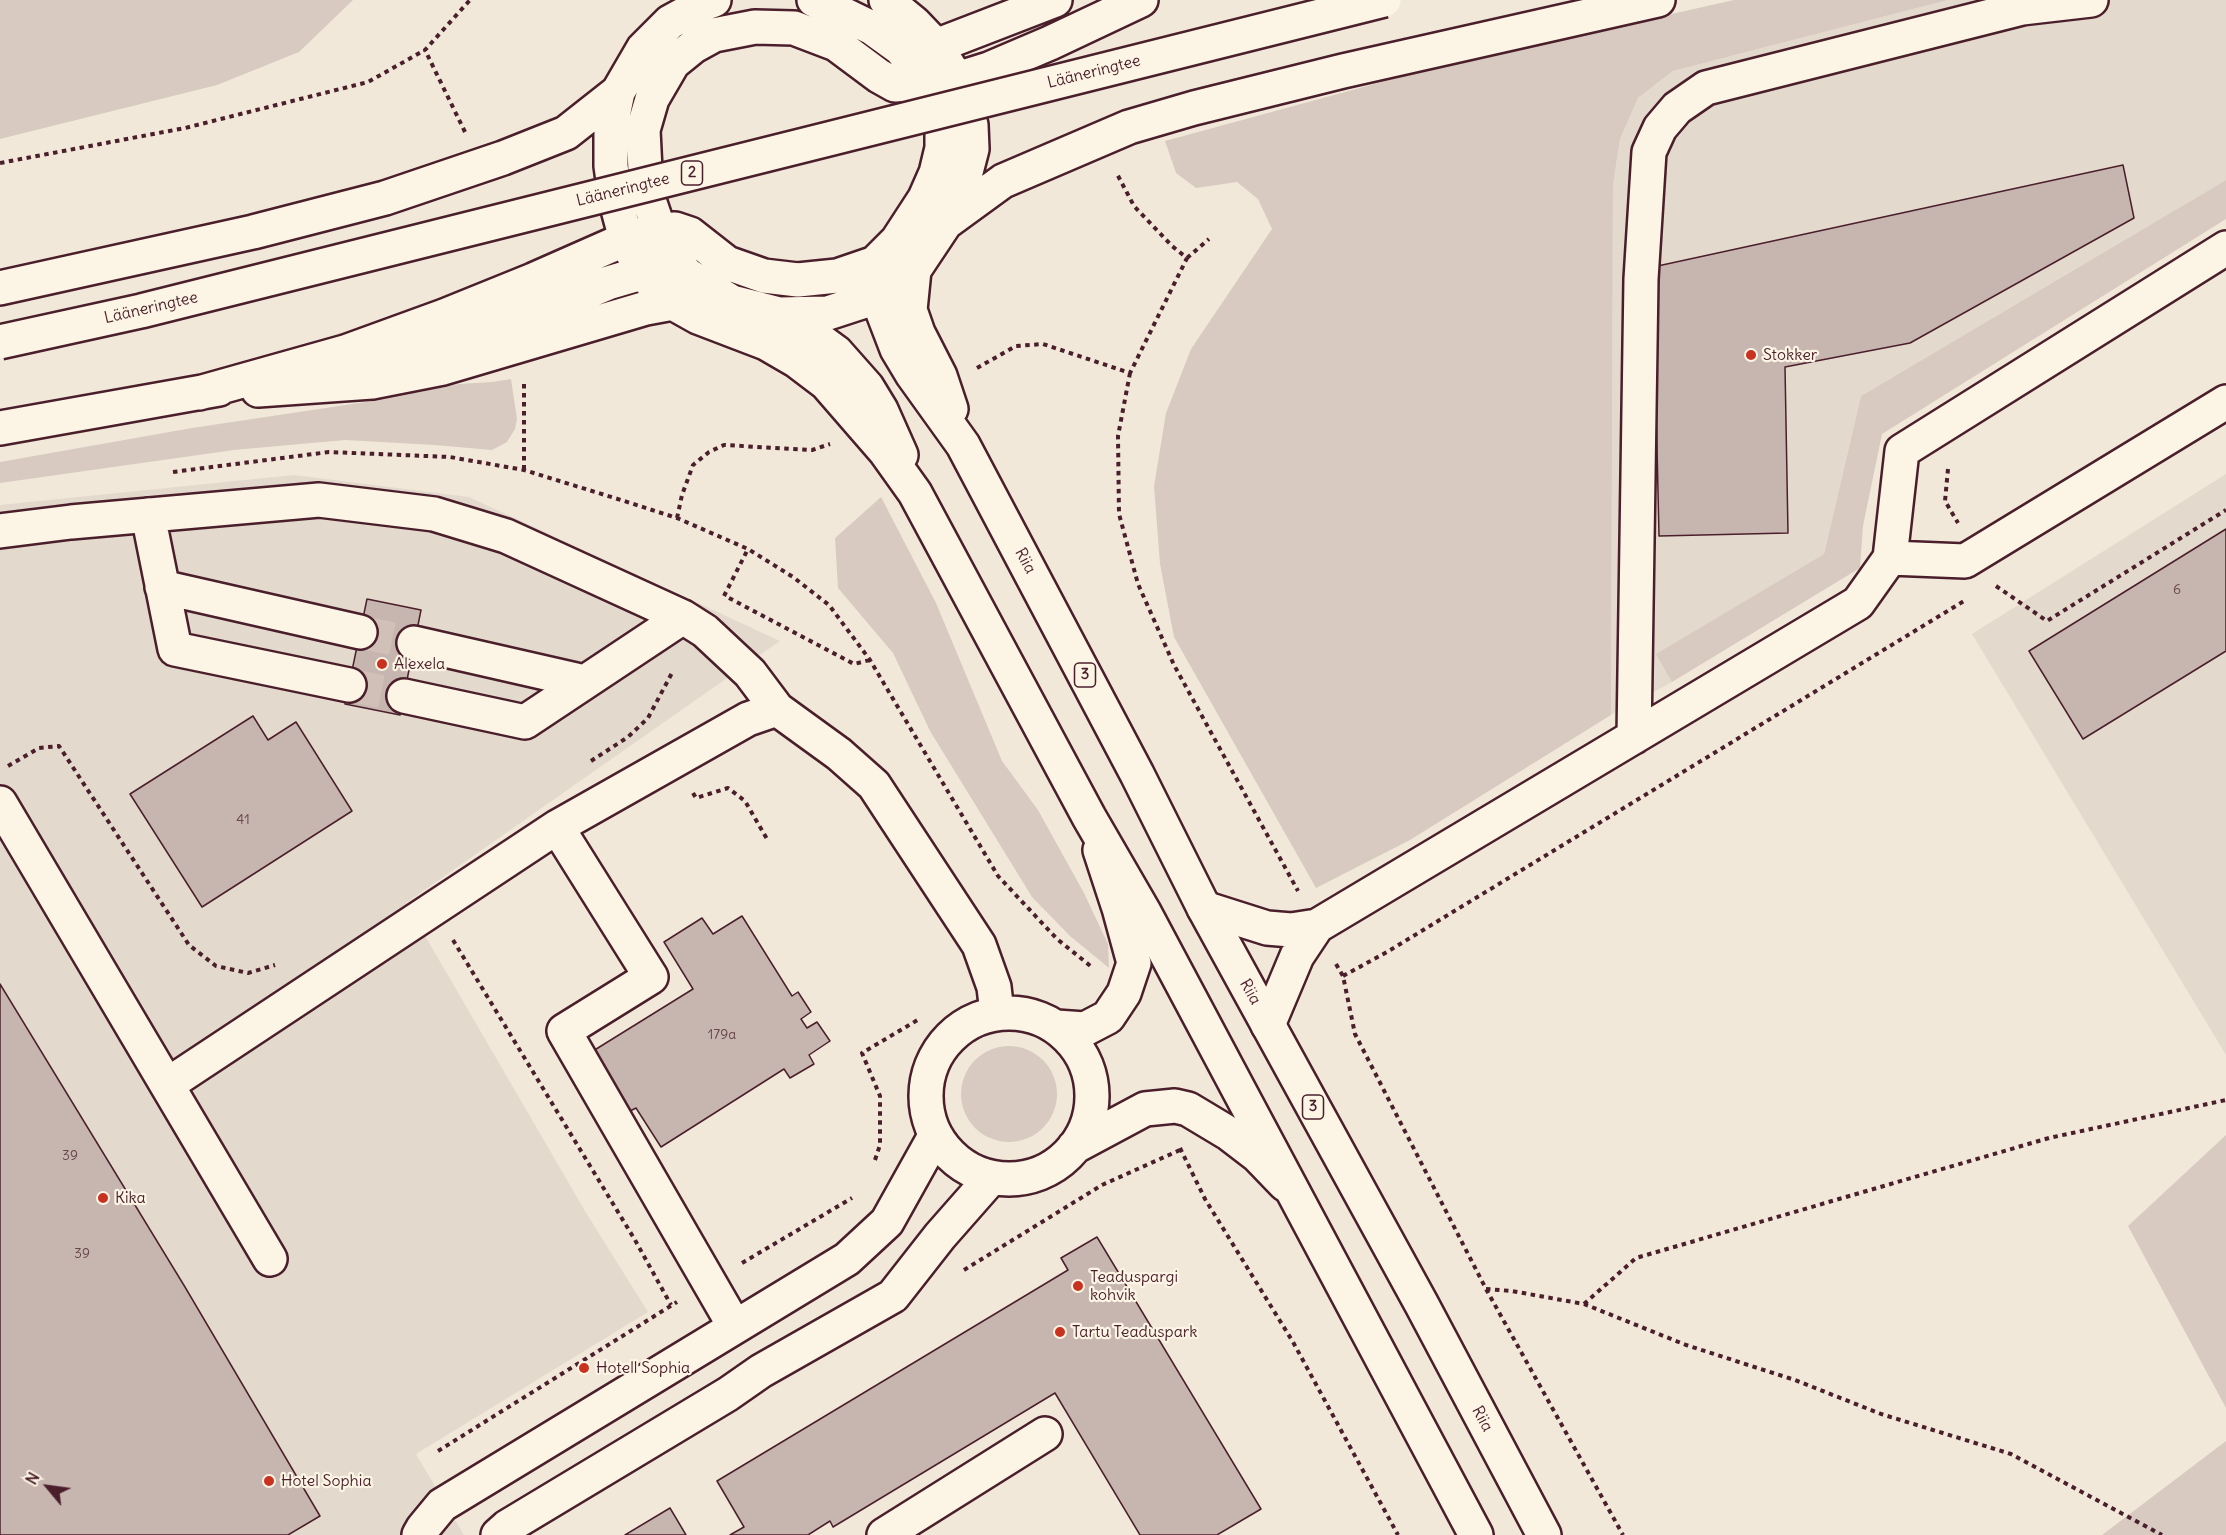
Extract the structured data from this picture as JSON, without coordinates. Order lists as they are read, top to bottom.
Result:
{
  "streets": {
    "main road": [
      "Lääneringtee",
      "2",
      "Riia",
      "3"
    ]
  },
  "places": [
    "Stokker",
    "Alexela",
    "Kika",
    "Teaduspargi kohvik",
    "Tartu Teaduspark",
    "Hotell Sophia",
    "Hotel Sophia"
  ],
  "house_numbers": [
    "6",
    "41",
    "179a",
    "39",
    "39"
  ],
  "north": "top left"
}
